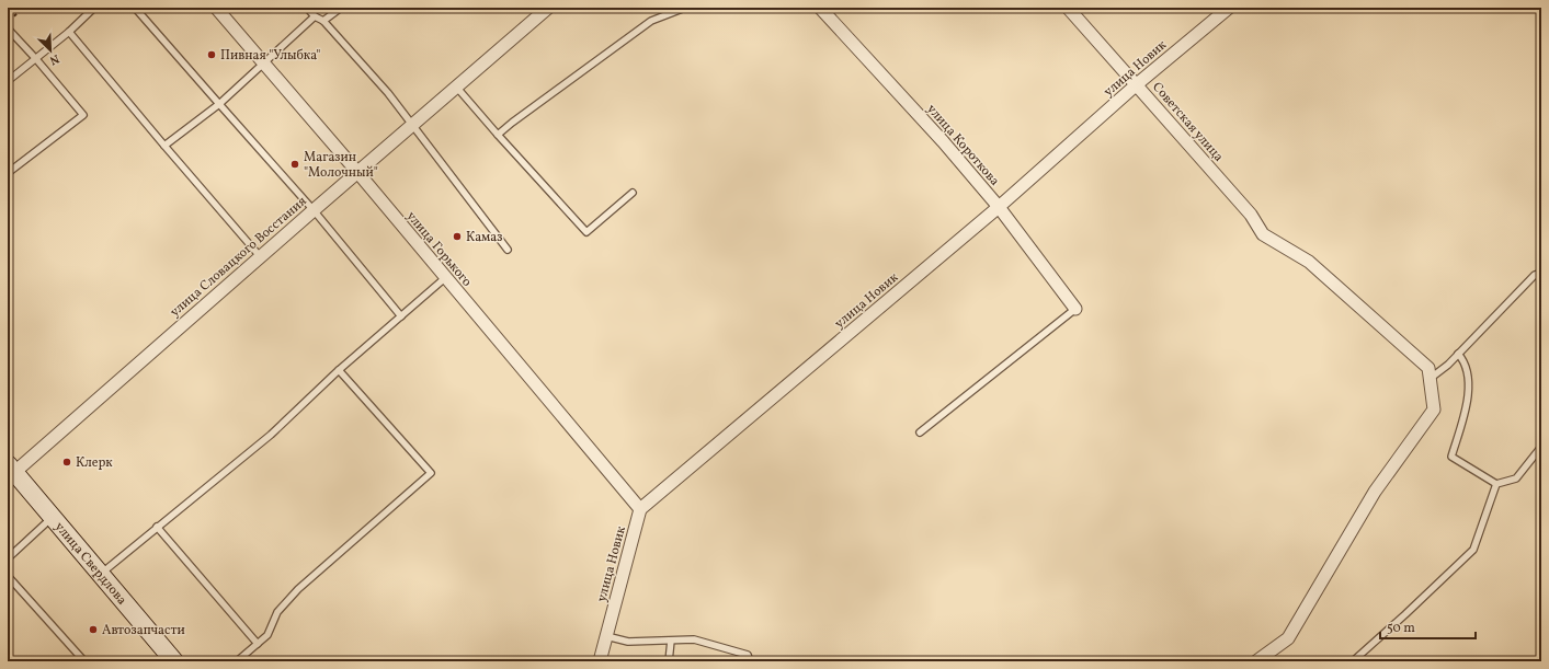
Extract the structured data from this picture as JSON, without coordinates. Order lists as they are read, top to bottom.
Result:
{
  "streets": {
    "main road": ["улица Свердлова"],
    "street": [
      "улица Новик",
      "Советская улица",
      "улица Короткова",
      "улица Горького",
      "улица Словацкого Восстания"
    ]
  },
  "crossings": [
    ["улица Новик", "Советская улица"],
    ["улица Новик", "улица Короткова"],
    ["улица Новик", "улица Горького"],
    ["улица Горького", "улица Словацкого Восстания"],
    ["улица Словацкого Восстания", "улица Свердлова"]
  ],
  "places": [
    "Пивная \"Улыбка\"",
    "Магазин \"Молочный\"",
    "Камаз",
    "Клерк",
    "Автозапчасти"
  ],
  "scale_bar": "50 m",
  "north": "bottom right"
}
